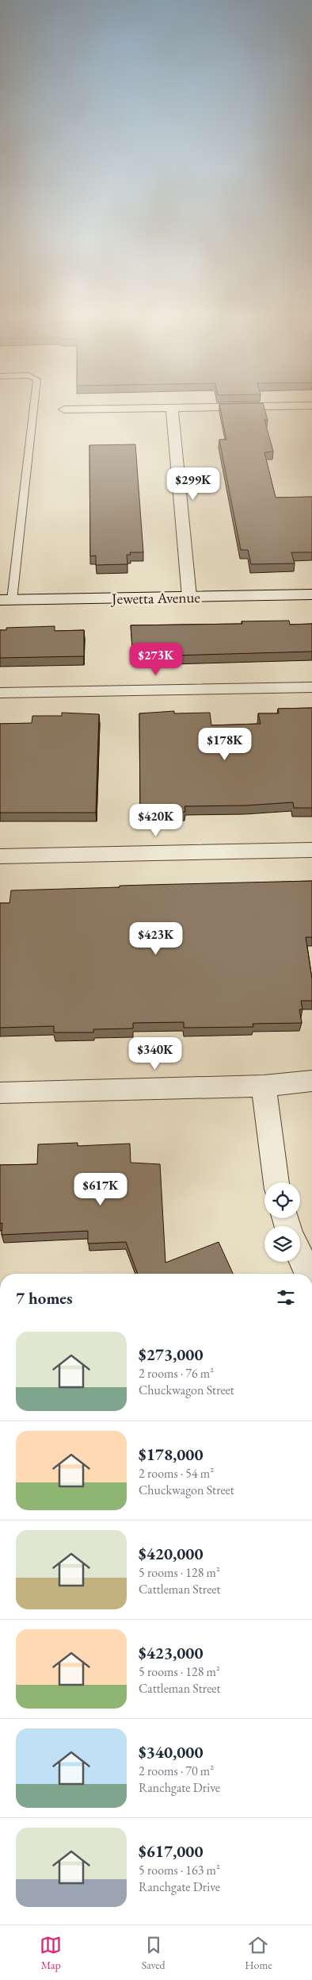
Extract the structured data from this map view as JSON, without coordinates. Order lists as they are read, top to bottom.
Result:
{
  "streets": {
    "street": ["Jewetta Avenue"]
  },
  "page": {
    "price": [
      "$299K",
      "$273K",
      "$178K",
      "$420K",
      "$423K",
      "$340K",
      "$617K"
    ],
    "heading": "7 homes",
    "list": [
      {
        "name": "$273,000",
        "note": "2 rooms · 76 m² · Chuckwagon Street"
      },
      {
        "name": "$178,000",
        "note": "2 rooms · 54 m² · Chuckwagon Street"
      },
      {
        "name": "$420,000",
        "note": "5 rooms · 128 m² · Cattleman Street"
      },
      {
        "name": "$423,000",
        "note": "5 rooms · 128 m² · Cattleman Street"
      },
      {
        "name": "$340,000",
        "note": "2 rooms · 70 m² · Ranchgate Drive"
      },
      {
        "name": "$617,000",
        "note": "5 rooms · 163 m² · Ranchgate Drive"
      }
    ],
    "tabs": ["Map", "Saved", "Home"]
  }
}
